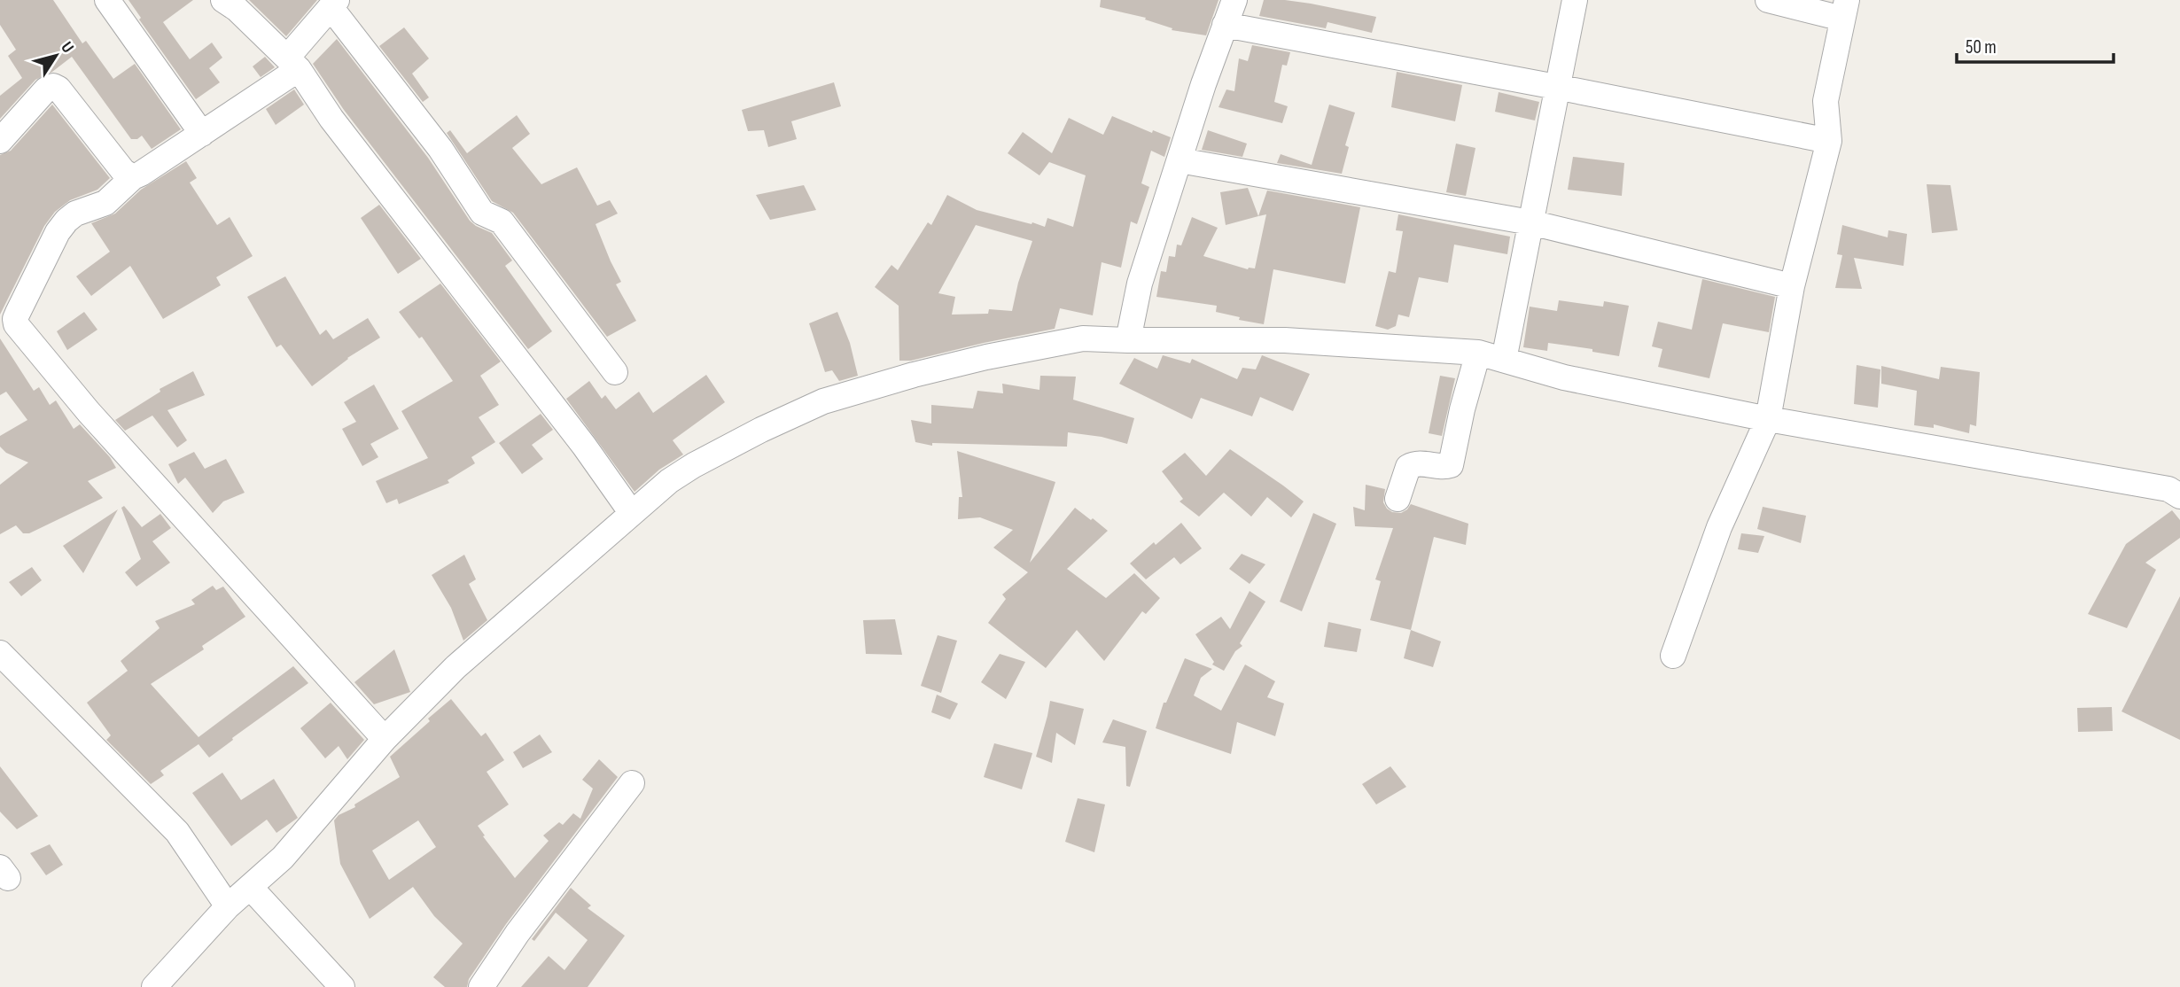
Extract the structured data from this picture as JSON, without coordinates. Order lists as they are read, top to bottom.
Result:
{
  "scale_bar": "50 m",
  "north": "top right"
}
